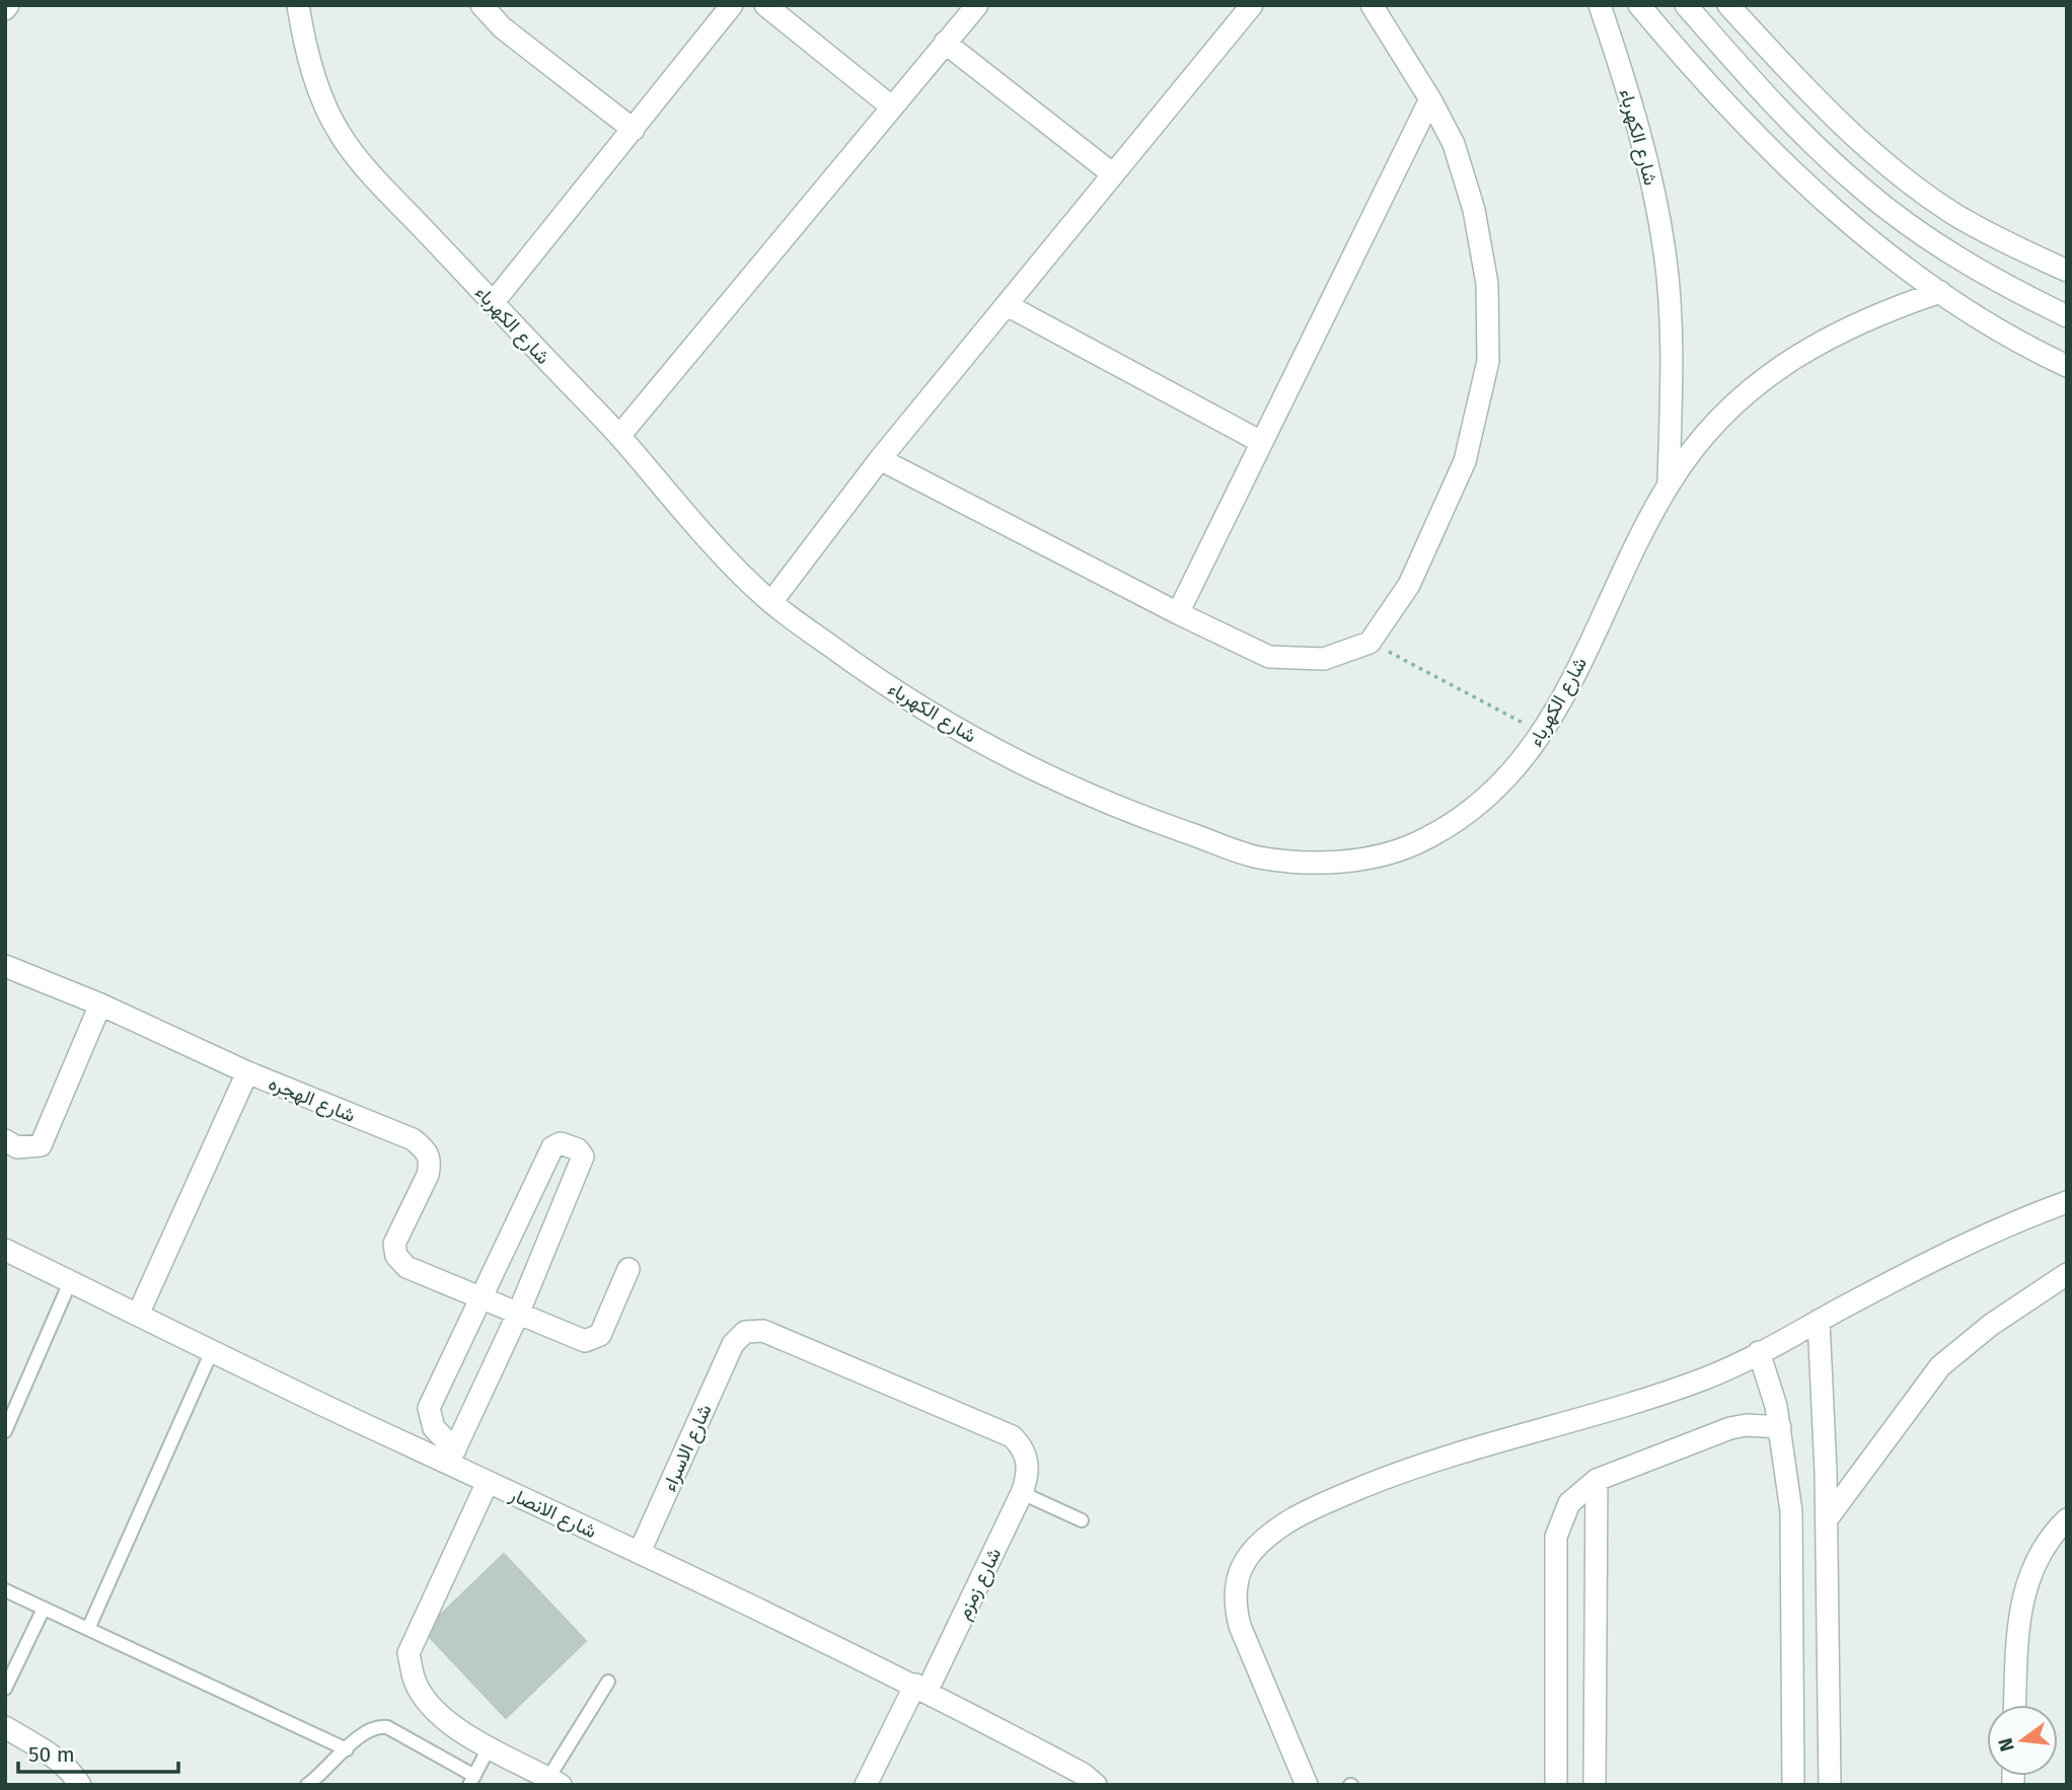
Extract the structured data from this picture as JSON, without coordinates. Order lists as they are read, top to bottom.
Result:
{
  "streets": {
    "street": [
      "شارع الكهرباء",
      "شارع الهجره",
      "شارع الاسراء",
      "شارع الانصار",
      "شارع زمزم"
    ]
  },
  "crossings": [
    ["شارع الاسراء", "شارع الانصار"],
    ["شارع الاسراء", "شارع زمزم"],
    ["شارع الانصار", "شارع زمزم"]
  ],
  "scale_bar": "50 m",
  "north": "left"
}
